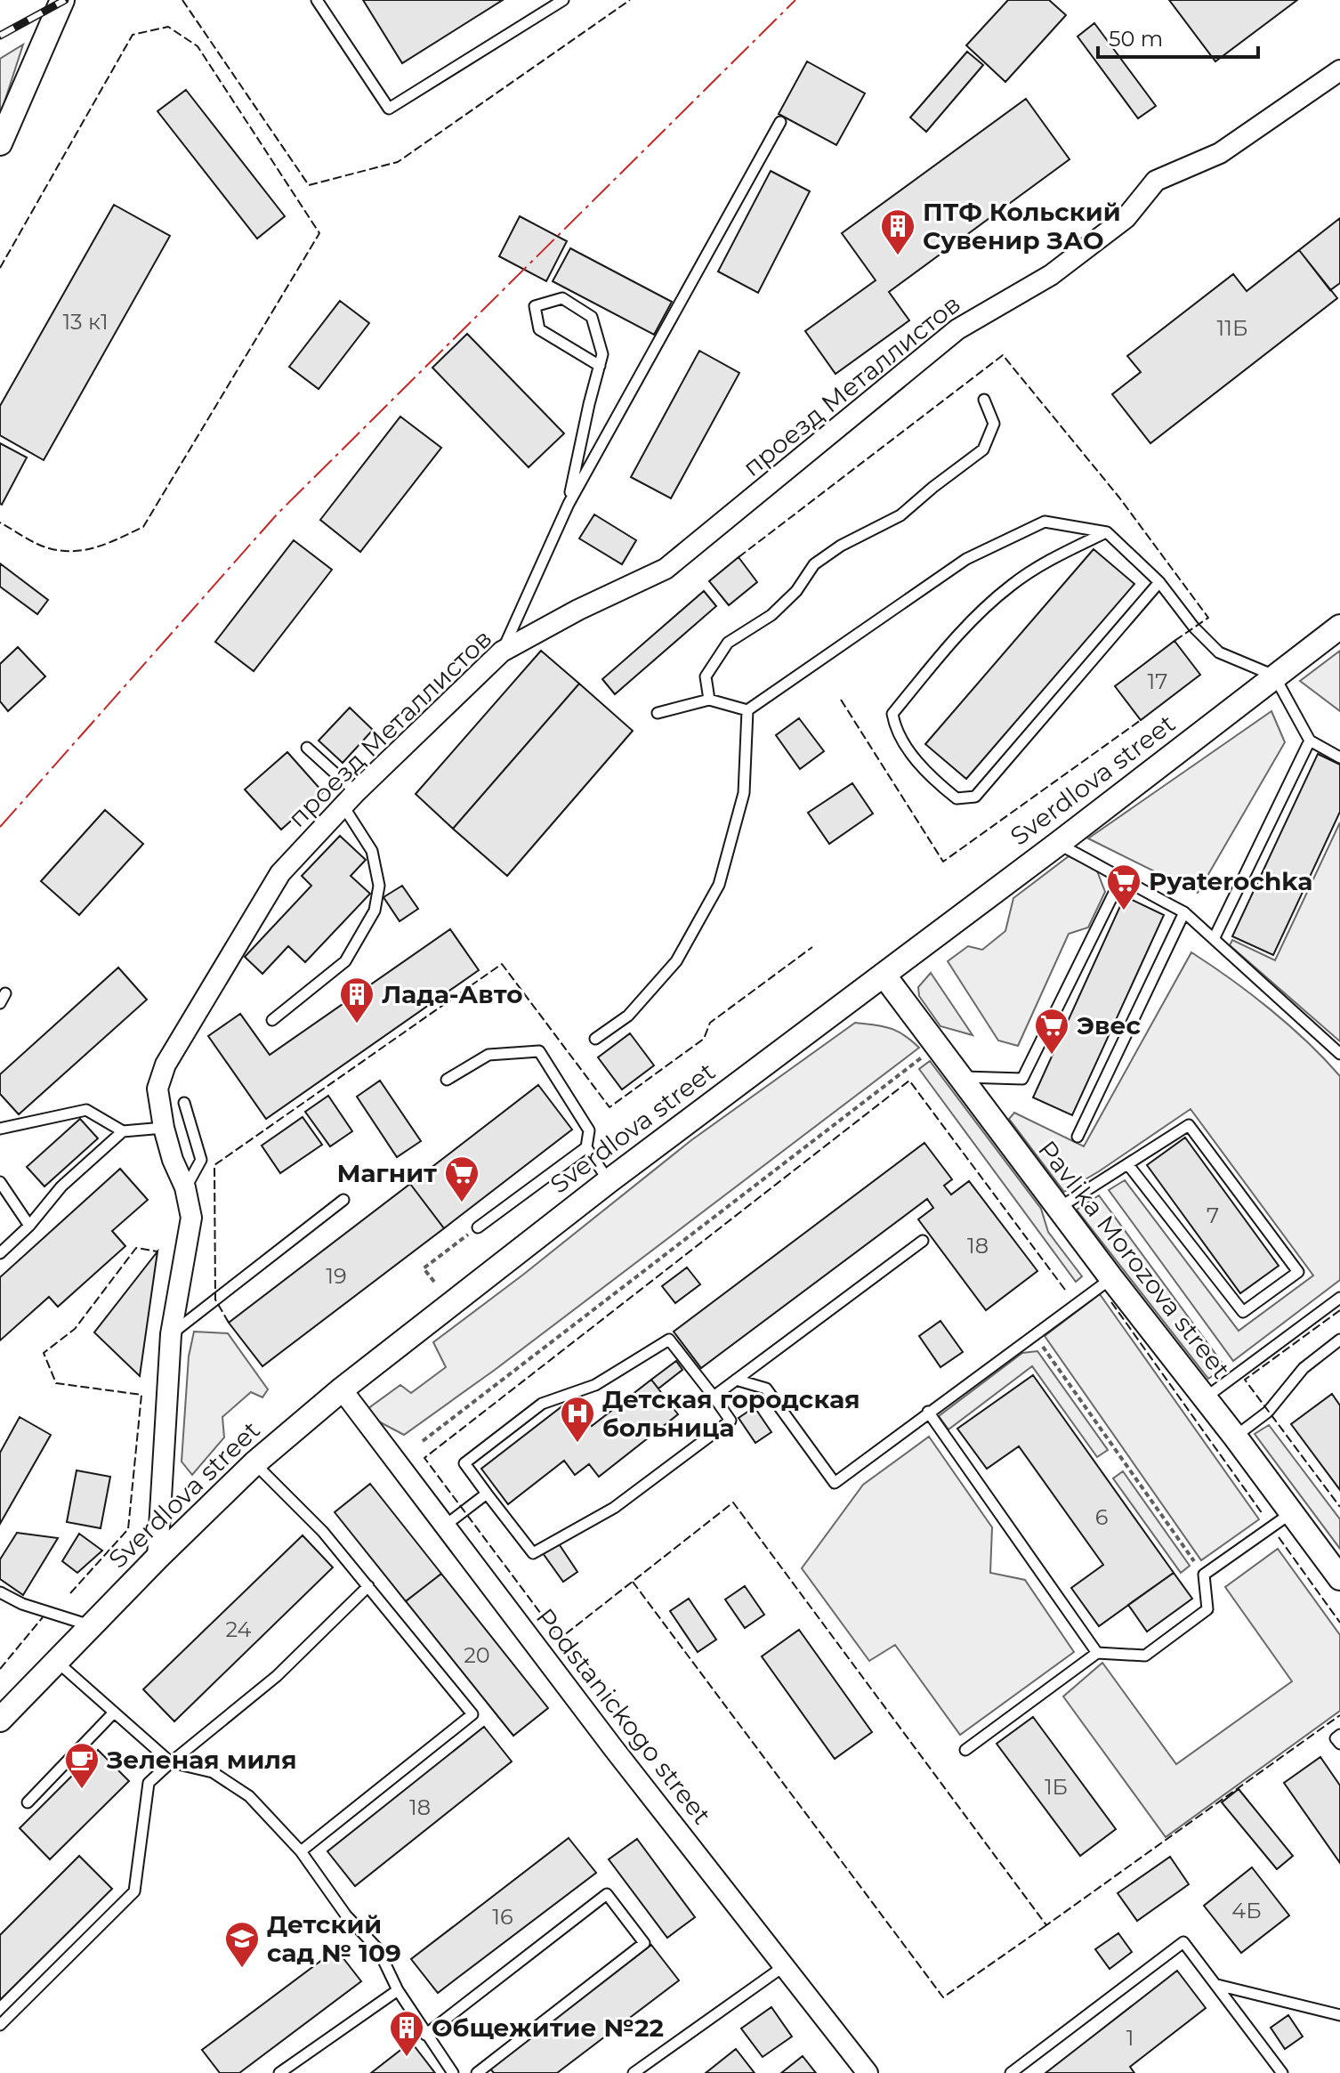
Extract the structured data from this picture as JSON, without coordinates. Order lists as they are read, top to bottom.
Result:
{
  "streets": {
    "street": [
      "проезд Металлистов",
      "Sverdlova street",
      "Pavlika Morozova street",
      "Podstanickogo street"
    ]
  },
  "crossings": [
    ["проезд Металлистов", "Sverdlova street"],
    ["Sverdlova street", "Pavlika Morozova street"],
    ["Sverdlova street", "Podstanickogo street"]
  ],
  "places": {
    "building": ["ПТФ Кольский Сувенир ЗАО", "Лада-Авто", "Общежитие №22"],
    "supermarket": ["Pyaterochka", "Эвес", "Магнит"],
    "hospital": ["Детская городская больница"],
    "cafe": ["Зеленая миля"],
    "school or university": ["Детский сад № 109"]
  },
  "house_numbers": [
    "13 к1",
    "11Б",
    "17",
    "7",
    "18",
    "19",
    "6",
    "24",
    "20",
    "1Б",
    "18",
    "4Б",
    "16",
    "1"
  ],
  "scale_bar": "50 m"
}
